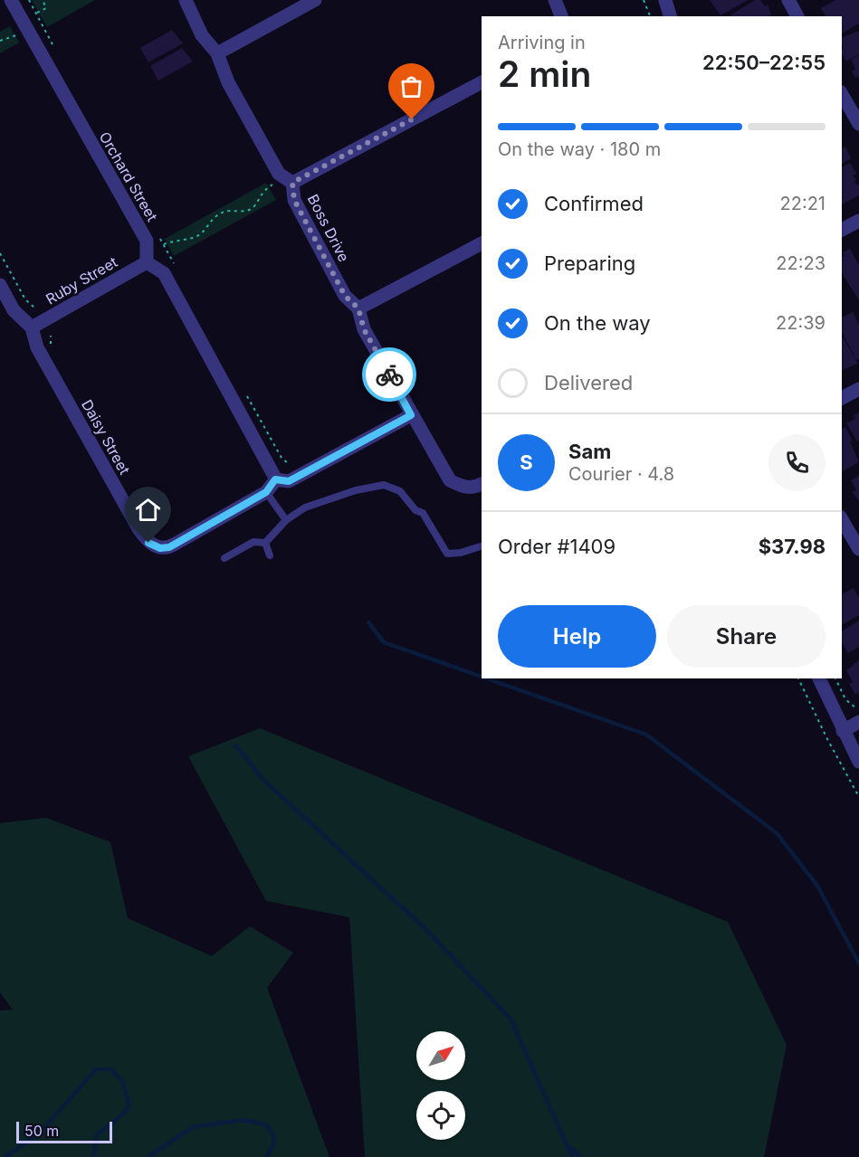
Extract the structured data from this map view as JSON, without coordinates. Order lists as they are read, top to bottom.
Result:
{
  "streets": {
    "street": [
      "Orchard Street",
      "Boss Drive",
      "Ruby Street",
      "Daisy Street"
    ]
  },
  "crossings": [
    ["Orchard Street", "Ruby Street"],
    ["Ruby Street", "Daisy Street"]
  ],
  "scale_bar": "50 m",
  "north": "top right",
  "page": {
    "heading": ["2 min", "Arriving in", "22:50–22:55"],
    "panel": [
      "Sam",
      "Courier · 4.8",
      "Order #1409",
      "$37.98"
    ],
    "bar": "On the way · 180 m",
    "list": [
      ["Confirmed", "22:21"],
      ["Preparing", "22:23"],
      ["On the way", "22:39"],
      "Delivered"
    ],
    "round": "S",
    "buttons": ["Help", "Share"],
    "scale": "50 m"
  }
}
